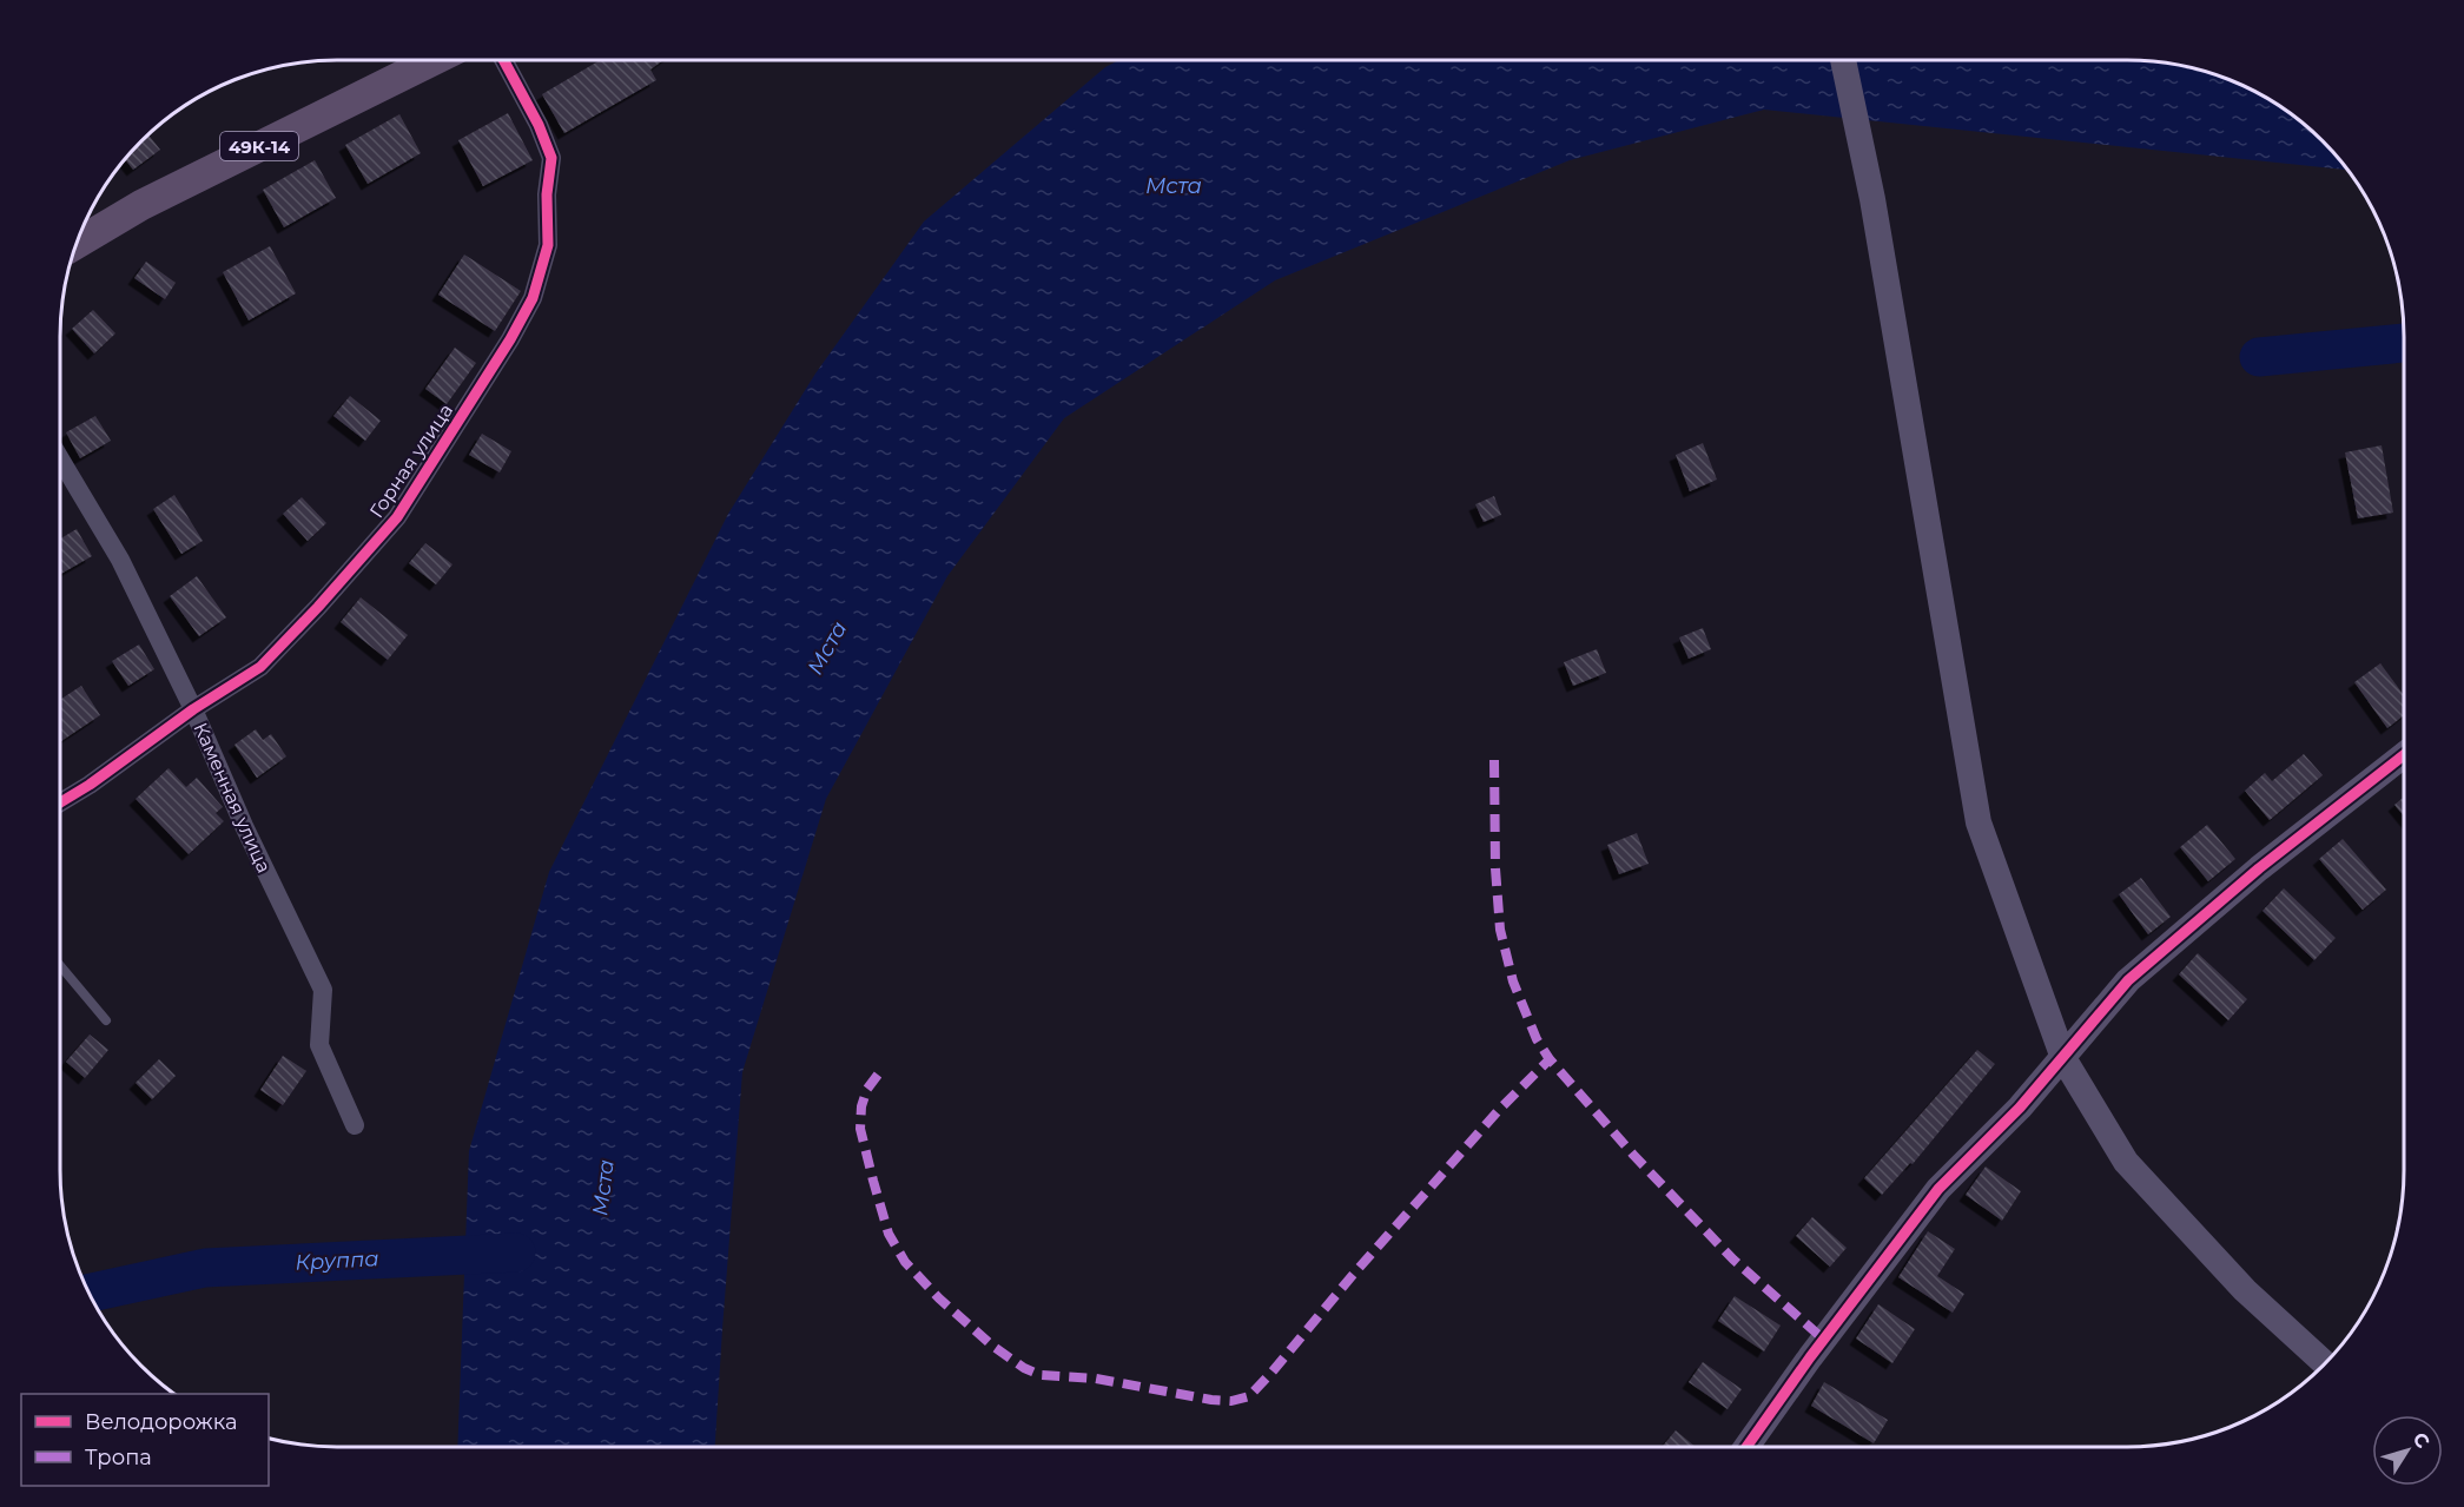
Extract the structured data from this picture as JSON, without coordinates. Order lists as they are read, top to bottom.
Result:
{
  "streets": {
    "main road": ["49К-14"],
    "street": ["Горная улица", "Каменная улица"]
  },
  "crossings": [
    ["Горная улица", "Каменная улица"]
  ],
  "water": ["Мста", "Круппа"],
  "legend": ["Велодорожка", "Тропа"],
  "north": "top right"
}
